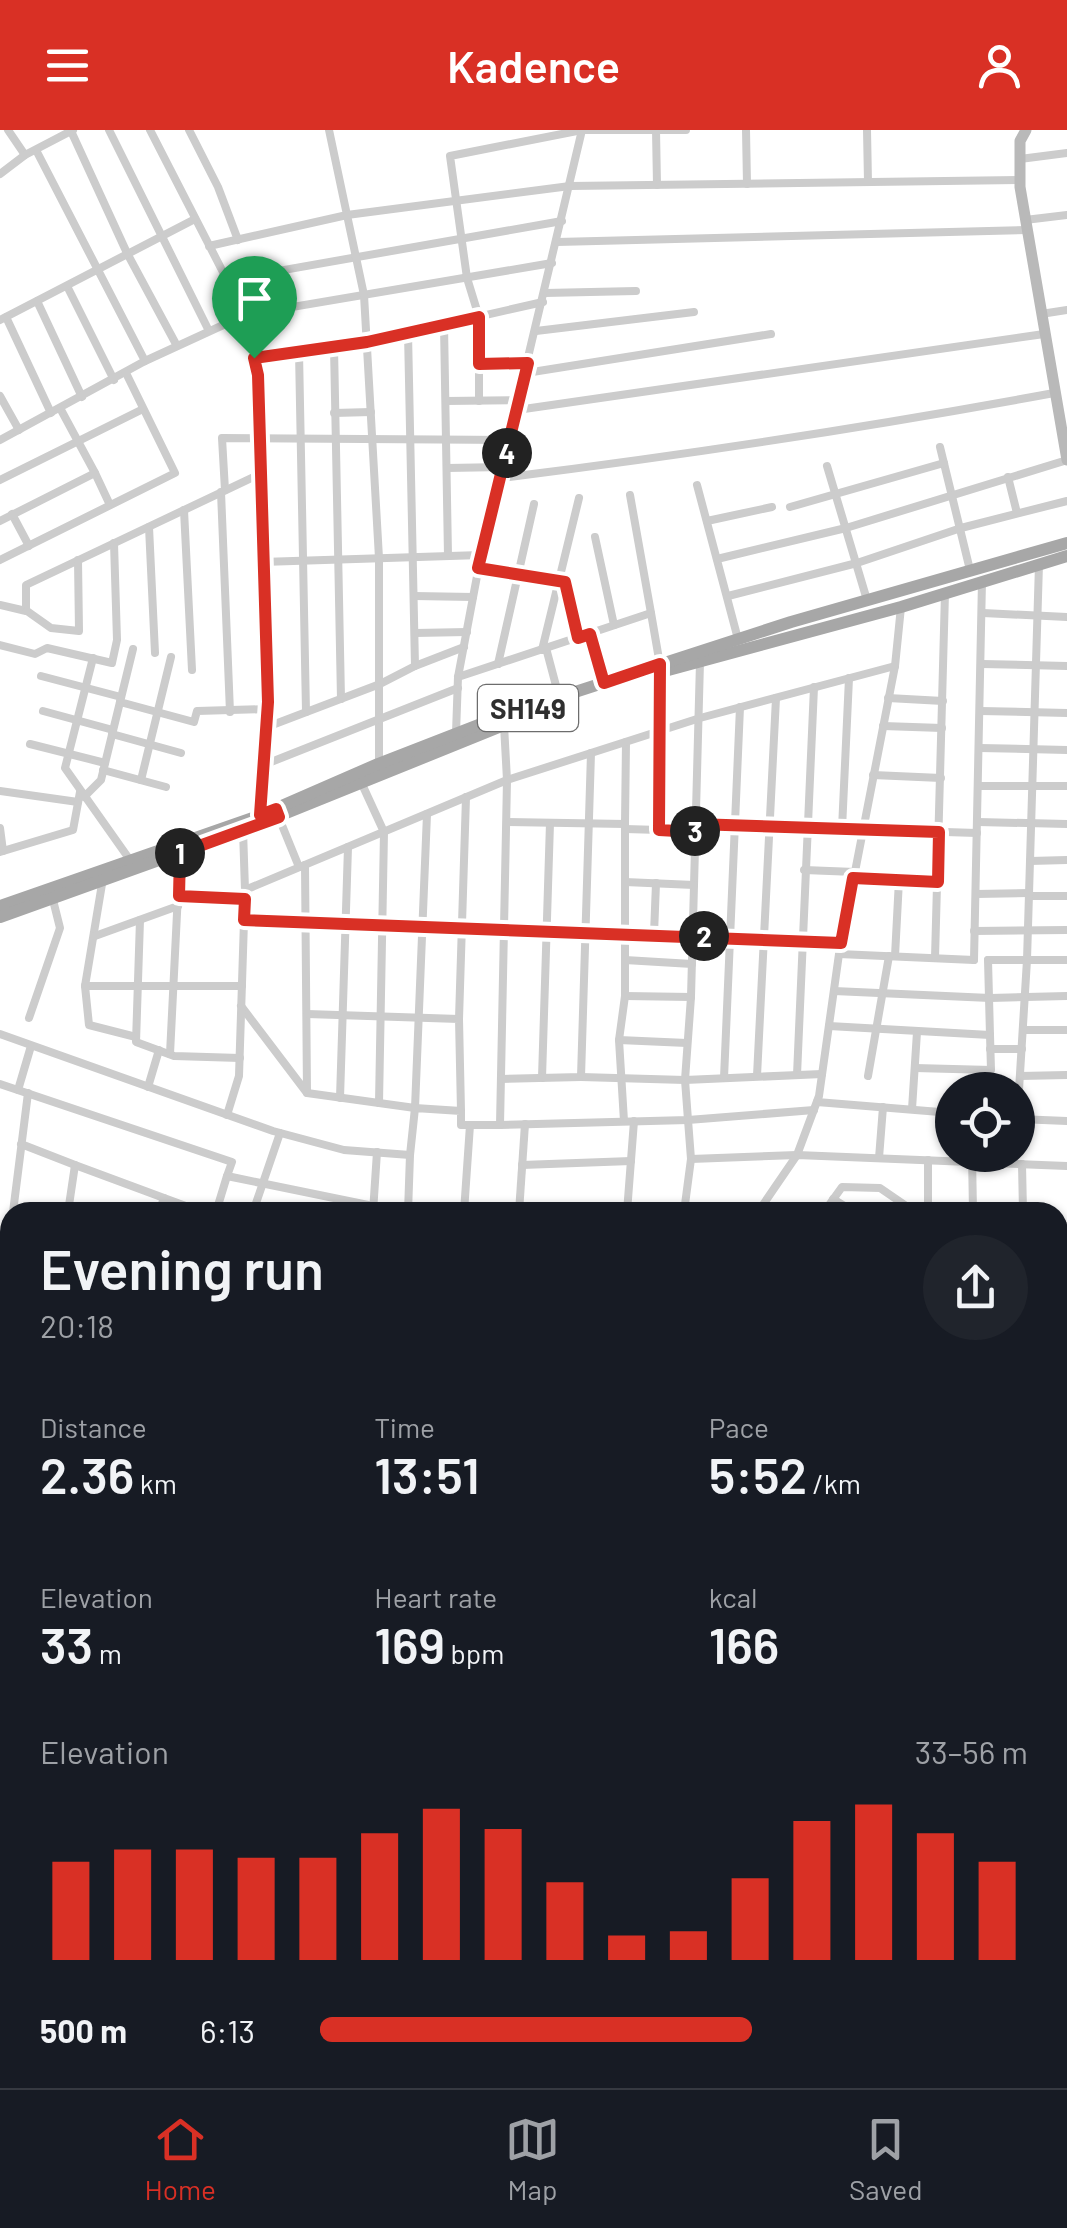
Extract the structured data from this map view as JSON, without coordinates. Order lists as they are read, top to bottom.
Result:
{
  "streets": {
    "main road": ["SH149"]
  },
  "page": {
    "header": "Kadence",
    "pins": [
      "4",
      "3",
      "1",
      "2"
    ],
    "heading": ["Evening run", "20:18"],
    "stats": [
      ["Distance", "2.36 km"],
      ["Time", "13:51"],
      ["Pace", "5:52 /km"],
      ["Elevation", "33 m"],
      ["Heart rate", "169 bpm"],
      ["kcal", "166"]
    ],
    "chart": ["Elevation", "33–56 m"],
    "list": [
      {
        "name": "500 m",
        "note": "6:13"
      }
    ],
    "tabs": ["Home", "Map", "Saved"]
  }
}
